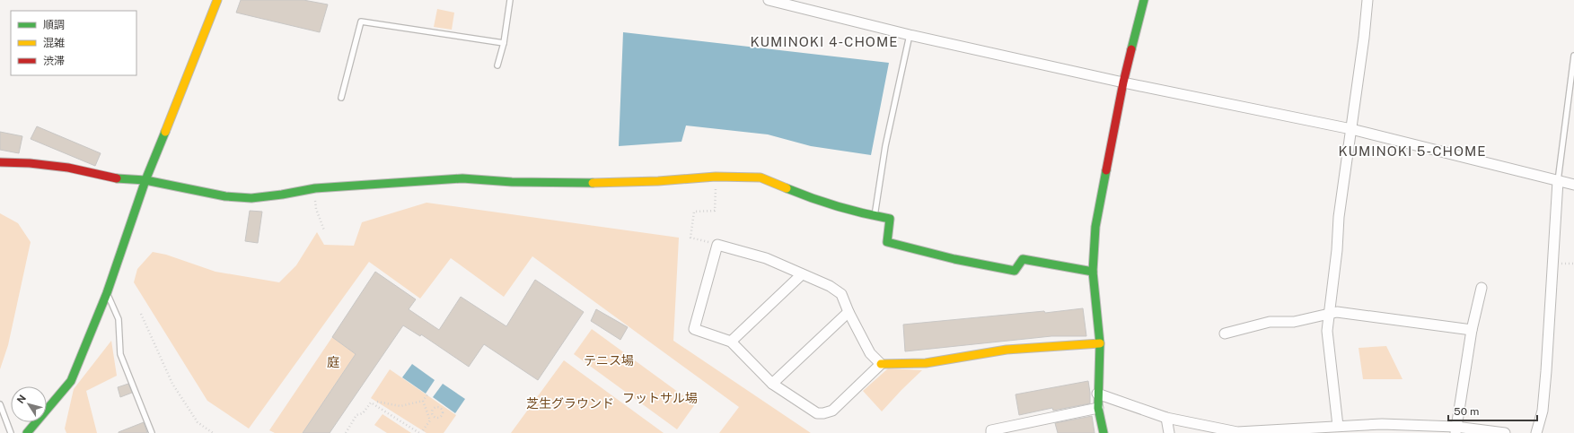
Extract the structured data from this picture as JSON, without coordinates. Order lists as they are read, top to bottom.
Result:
{
  "districts": ["KUMINOKI 4-CHOME", "KUMINOKI 5-CHOME"],
  "parks": [
    "テニス場",
    "庭",
    "フットサル場",
    "芝生グラウンド"
  ],
  "legend": ["順調", "混雑", "渋滞"],
  "scale_bar": "50 m",
  "north": "top left"
}
